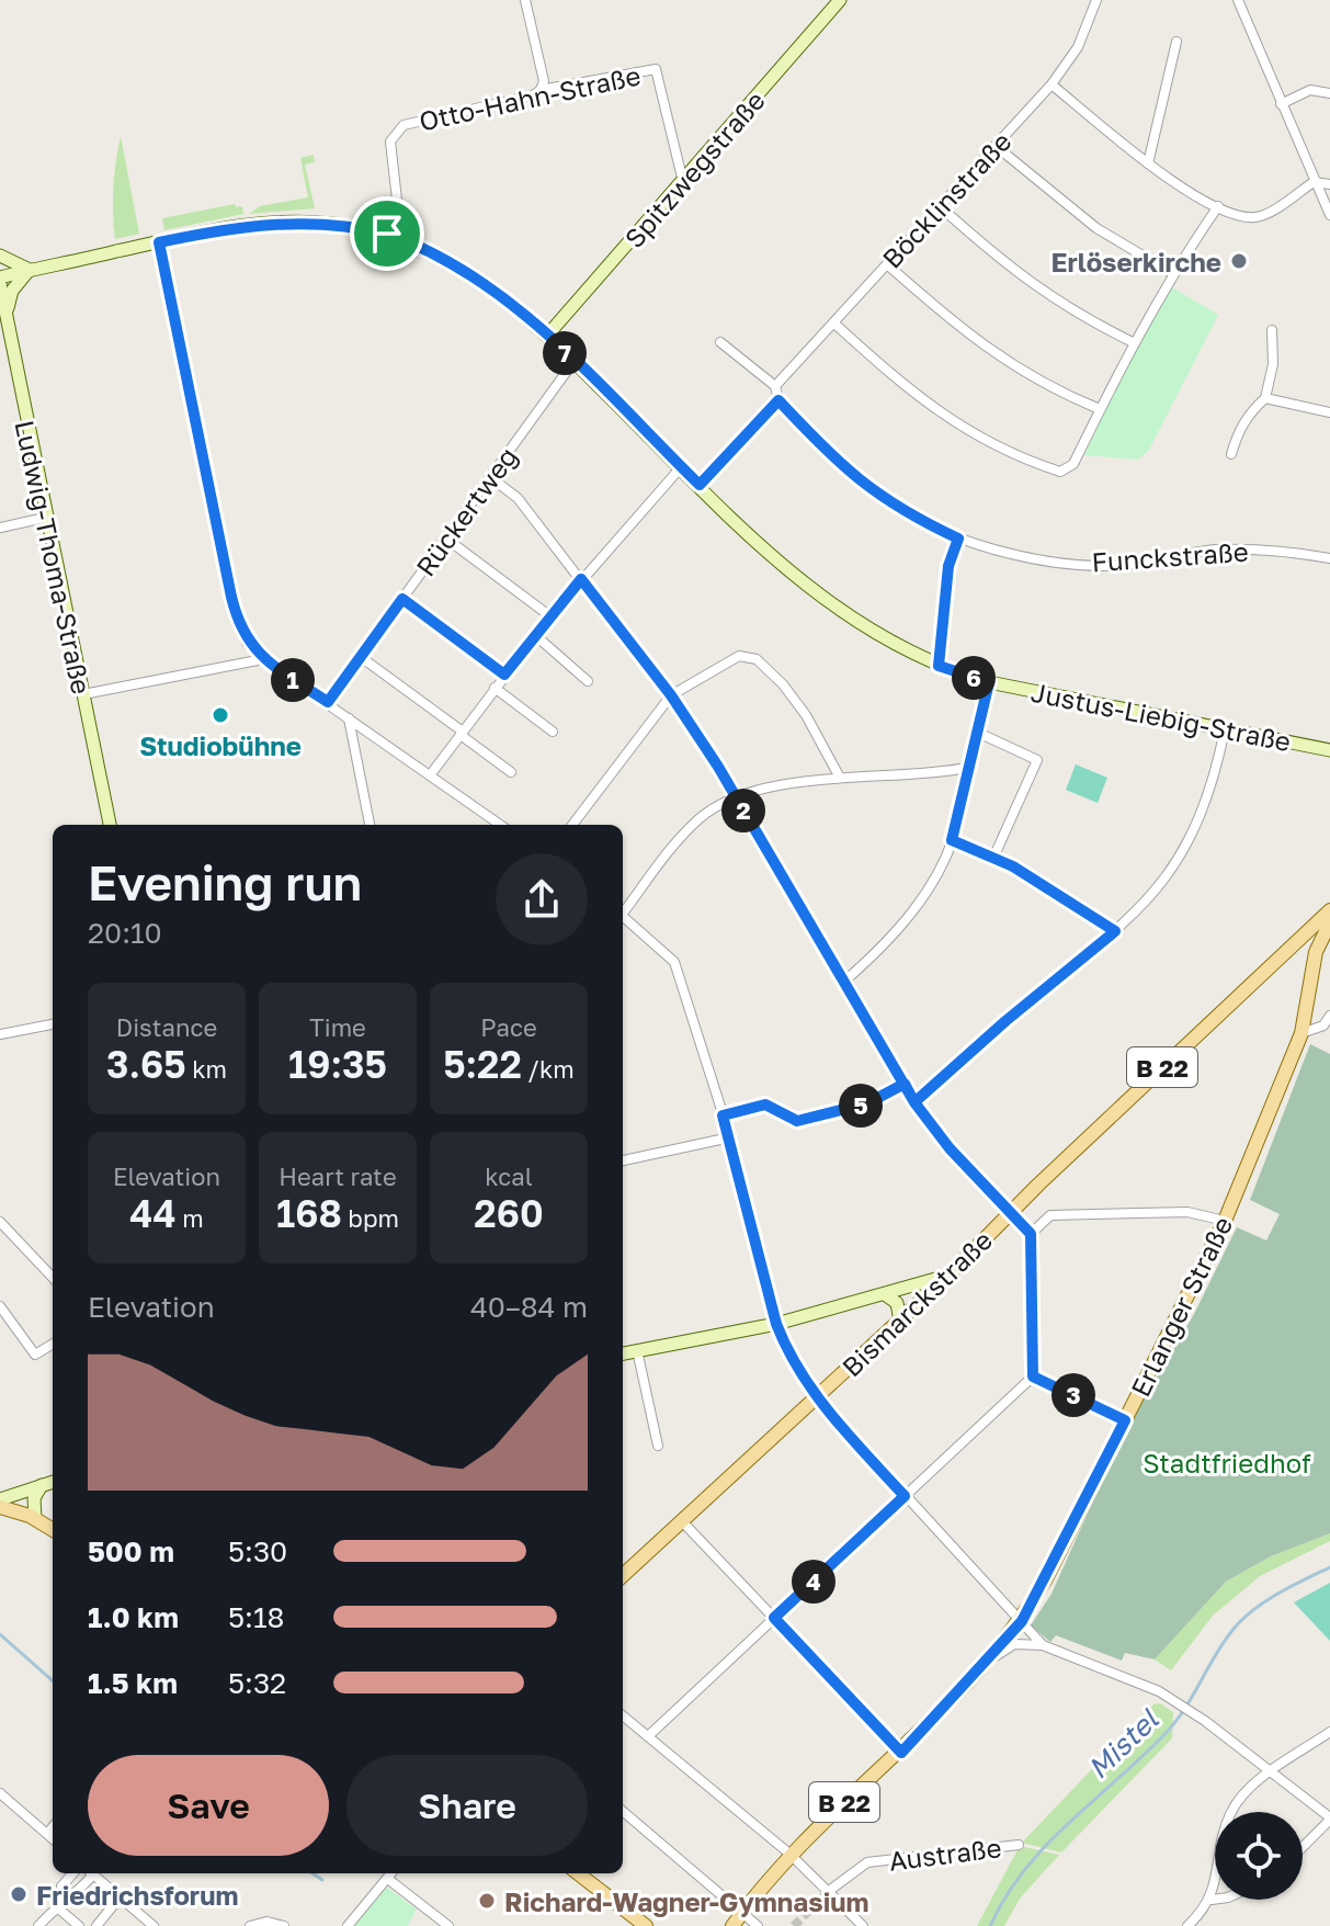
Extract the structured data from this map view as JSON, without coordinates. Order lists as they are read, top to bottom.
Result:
{
  "streets": {
    "main road": [
      "Spitzwegstraße",
      "Ludwig-Thoma-Straße",
      "Justus-Liebig-Straße",
      "B 22",
      "Bismarckstraße",
      "Erlanger Straße"
    ],
    "street": [
      "Otto-Hahn-Straße",
      "Böcklinstraße",
      "Rückertweg",
      "Funckstraße",
      "Austraße"
    ]
  },
  "crossings": [
    ["Otto-Hahn-Straße", "Spitzwegstraße"],
    ["Otto-Hahn-Straße", "Justus-Liebig-Straße"],
    ["Spitzwegstraße", "Justus-Liebig-Straße"],
    ["Rückertweg", "Justus-Liebig-Straße"],
    ["Ludwig-Thoma-Straße", "Justus-Liebig-Straße"],
    ["B 22", "Bismarckstraße"]
  ],
  "water": ["Mistel"],
  "parks": ["Stadtfriedhof"],
  "places": [
    "Erlöserkirche",
    "Studiobühne",
    "Friedrichsforum",
    "Richard-Wagner-Gymnasium"
  ],
  "page": {
    "pins": [
      "7",
      "6",
      "1",
      "2",
      "5",
      "3",
      "4"
    ],
    "heading": ["Evening run", "20:10"],
    "stats": [
      ["Distance", "3.65 km"],
      ["Time", "19:35"],
      ["Pace", "5:22 /km"],
      ["Elevation", "44 m"],
      ["Heart rate", "168 bpm"],
      ["kcal", "260"]
    ],
    "chart": ["Elevation", "40–84 m"],
    "list": [
      {
        "name": "500 m",
        "note": "5:30"
      },
      {
        "name": "1.0 km",
        "note": "5:18"
      },
      {
        "name": "1.5 km",
        "note": "5:32"
      }
    ],
    "buttons": ["Save", "Share"]
  }
}
